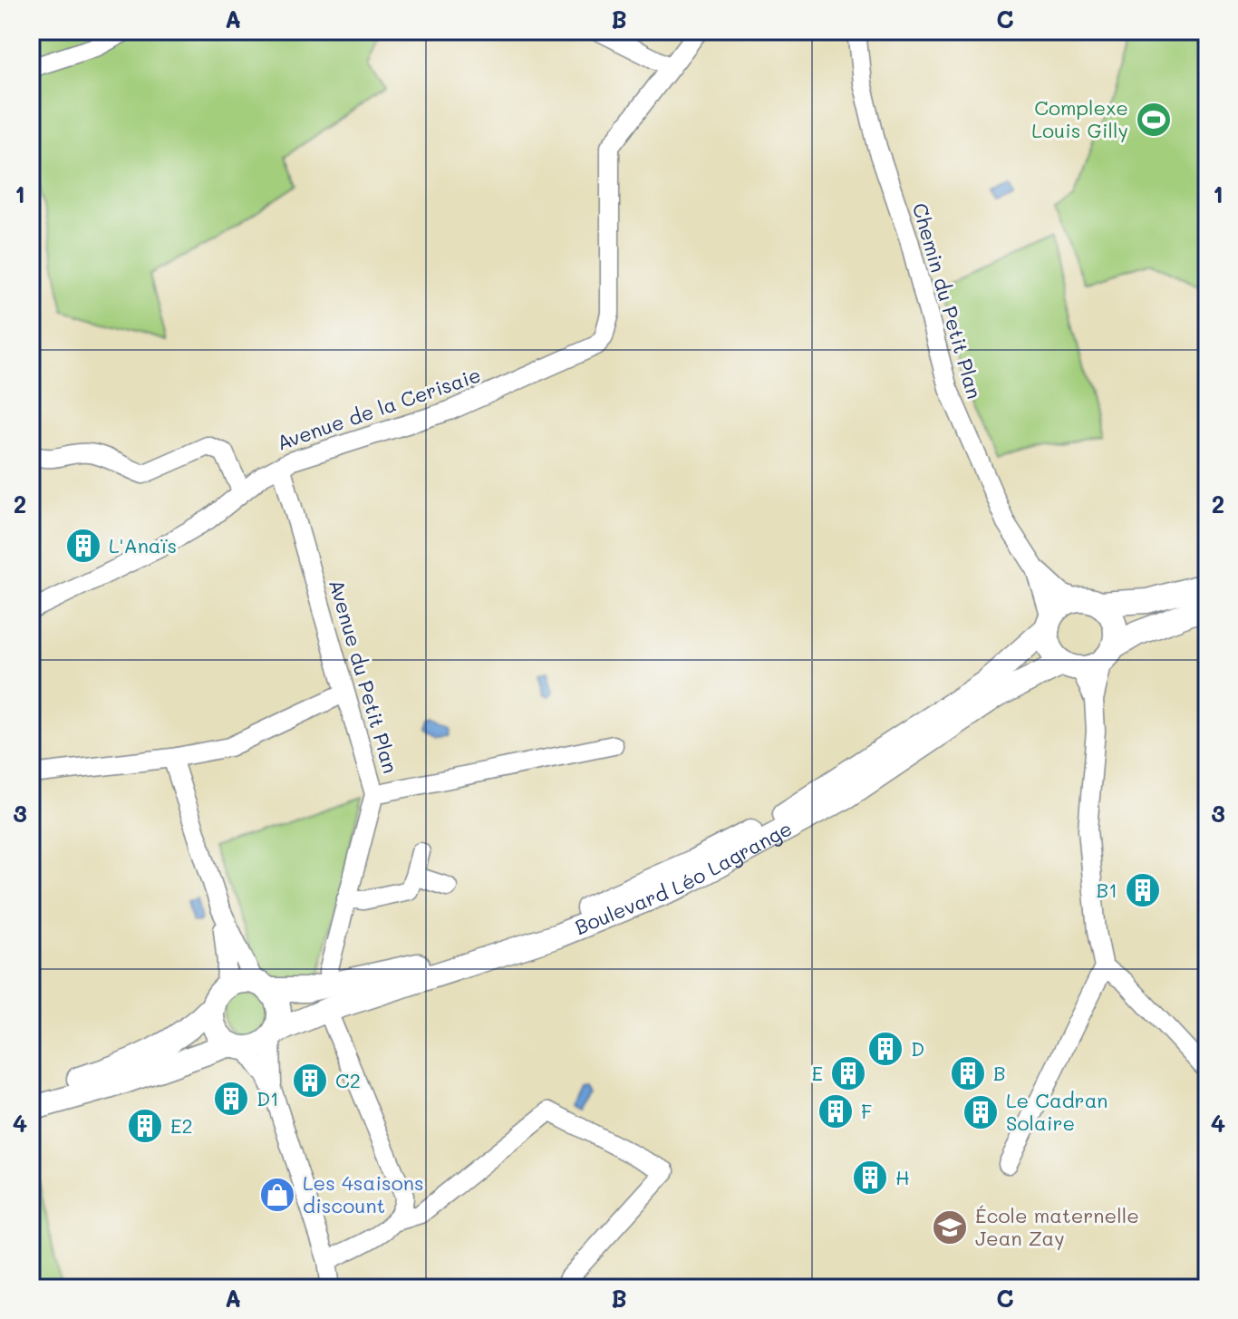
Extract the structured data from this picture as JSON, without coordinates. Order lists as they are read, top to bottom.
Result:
{
  "streets": {
    "main road": ["Boulevard Léo Lagrange"],
    "street": ["Chemin du Petit Plan", "Avenue de la Cerisaie", "Avenue du Petit Plan"]
  },
  "crossings": [
    ["Chemin du Petit Plan", "Boulevard Léo Lagrange"],
    ["Avenue de la Cerisaie", "Avenue du Petit Plan"]
  ],
  "places": {
    "sports": ["Complexe Louis Gilly"],
    "building": [
      "L'Anaïs",
      "B1",
      "D",
      "E",
      "B",
      "C2",
      "D1",
      "F",
      "Le Cadran Solaire",
      "E2",
      "H"
    ],
    "shop": ["Les 4saisons discount"],
    "school or university": ["École maternelle Jean Zay"]
  },
  "grid": {
    "columns": ["A", "B", "C"],
    "rows": [
      "1",
      "2",
      "3",
      "4"
    ]
  }
}
